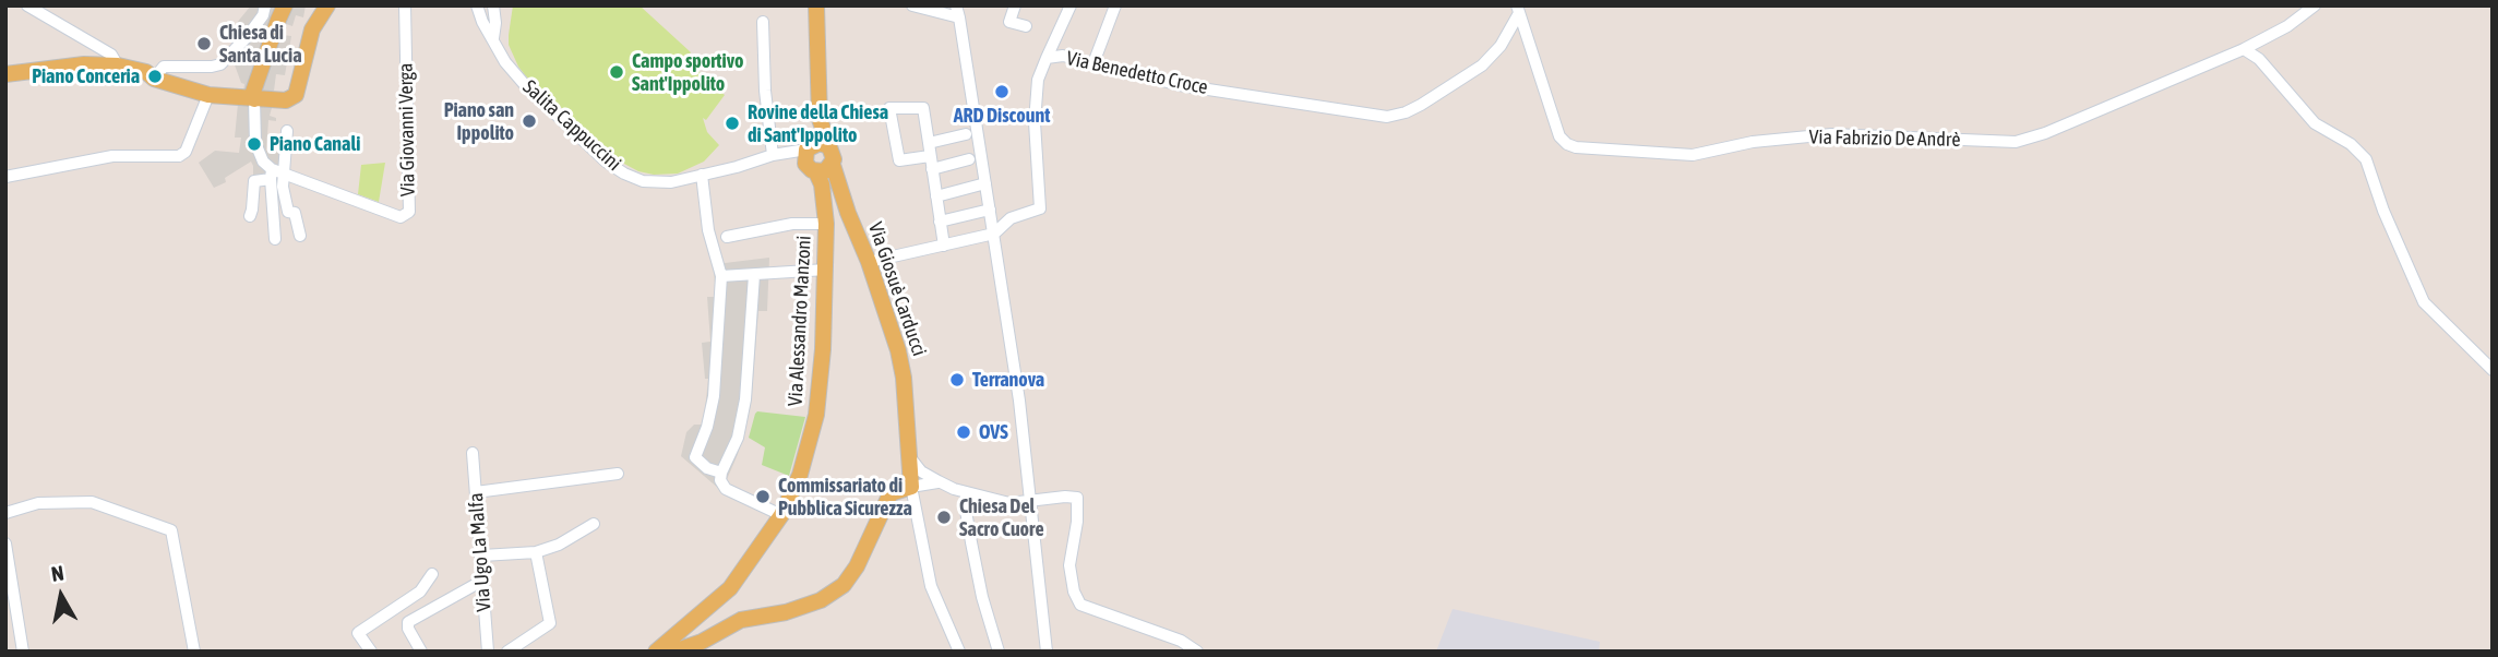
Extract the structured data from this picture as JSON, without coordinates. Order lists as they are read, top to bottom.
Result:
{
  "streets": {
    "main road": ["Via Giosuè Carducci", "Via Alessandro Manzoni"],
    "street": [
      "Via Benedetto Croce",
      "Salita Cappuccini",
      "Via Giovanni Verga",
      "Via Fabrizio De Andrè",
      "Via Ugo La Malfa"
    ]
  },
  "crossings": [
    ["Via Benedetto Croce", "Via Fabrizio De Andrè"],
    ["Via Benedetto Croce", "Via Giosuè Carducci"],
    ["Salita Cappuccini", "Via Giosuè Carducci"],
    ["Salita Cappuccini", "Via Alessandro Manzoni"],
    ["Via Giosuè Carducci", "Via Alessandro Manzoni"]
  ],
  "places": [
    "Chiesa di Santa Lucia",
    "Campo sportivo Sant'Ippolito",
    "Piano Conceria",
    "ARD Discount",
    "Piano san Ippolito",
    "Rovine della Chiesa di Sant'Ippolito",
    "Piano Canali",
    "Terranova",
    "OVS",
    "Commissariato di Pubblica Sicurezza",
    "Chiesa Del Sacro Cuore"
  ],
  "north": "top"
}
